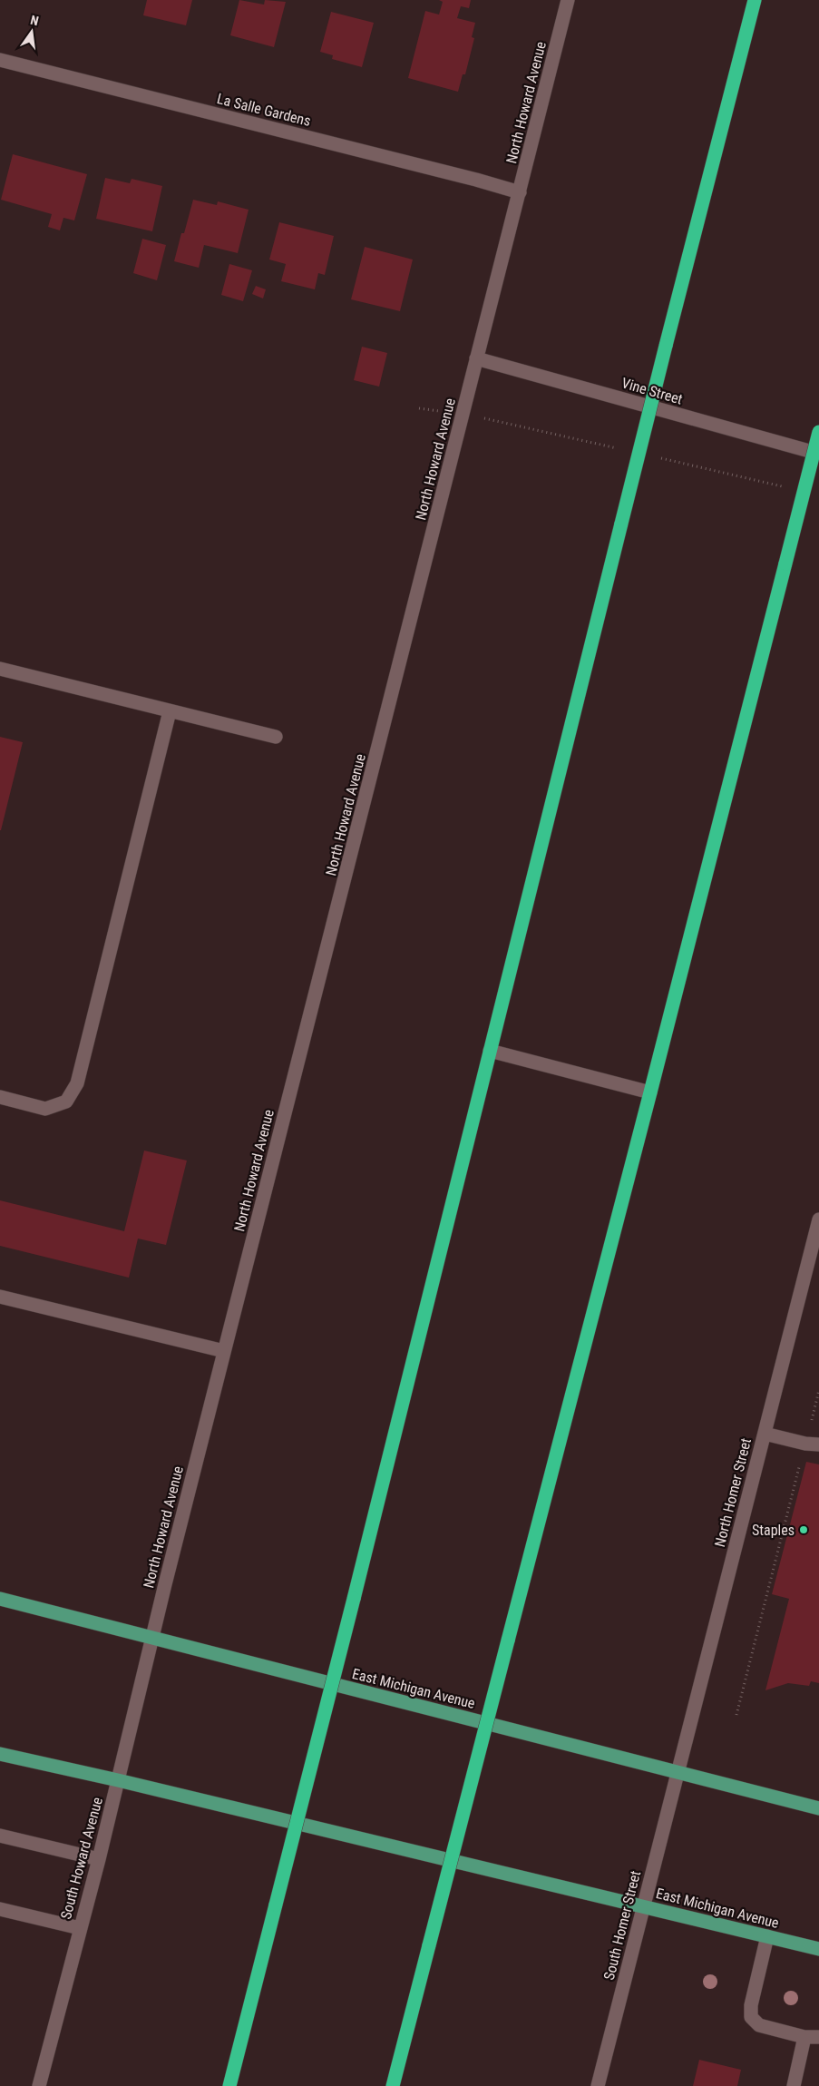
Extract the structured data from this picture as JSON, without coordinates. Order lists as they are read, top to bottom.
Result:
{
  "streets": {
    "main road": ["East Michigan Avenue"],
    "street": [
      "North Howard Avenue",
      "La Salle Gardens",
      "Vine Street",
      "North Homer Street",
      "South Howard Avenue",
      "South Homer Street"
    ]
  },
  "crossings": [
    ["North Howard Avenue", "La Salle Gardens"],
    ["North Howard Avenue", "Vine Street"],
    ["North Howard Avenue", "East Michigan Avenue"],
    ["North Howard Avenue", "South Howard Avenue"],
    ["North Homer Street", "East Michigan Avenue"],
    ["North Homer Street", "South Homer Street"],
    ["East Michigan Avenue", "South Howard Avenue"],
    ["East Michigan Avenue", "South Homer Street"]
  ],
  "places": ["Staples"],
  "north": "top"
}
